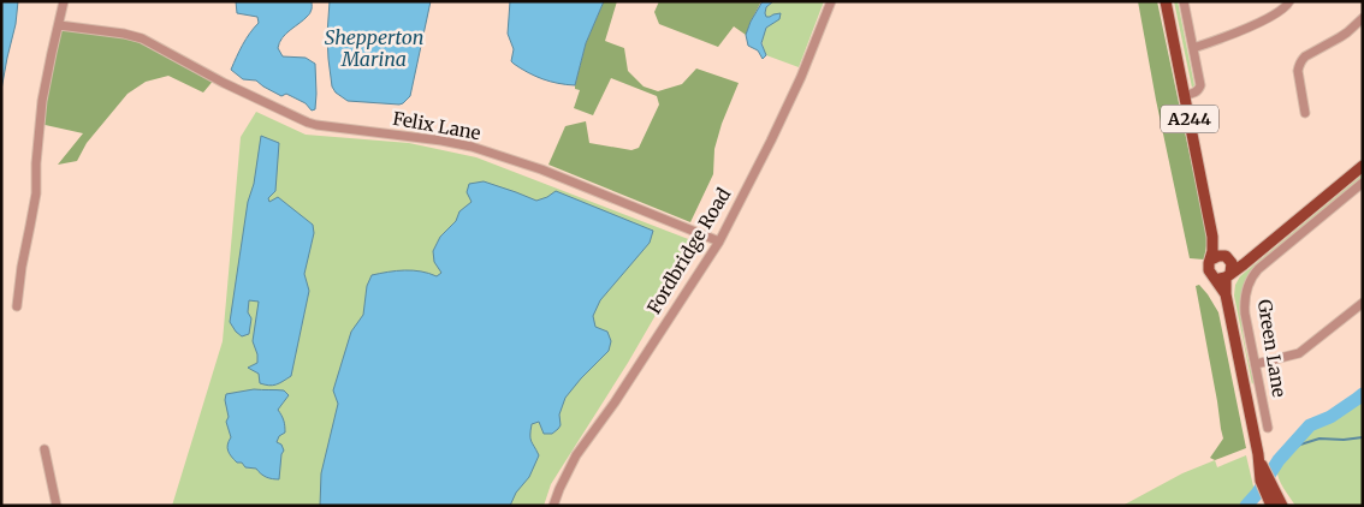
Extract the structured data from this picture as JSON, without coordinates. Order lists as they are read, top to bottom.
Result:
{
  "streets": {
    "main road": ["A244"],
    "street": ["Felix Lane", "Fordbridge Road", "Green Lane"]
  },
  "crossings": [
    ["Felix Lane", "Fordbridge Road"]
  ],
  "water": ["Shepperton Marina"]
}
